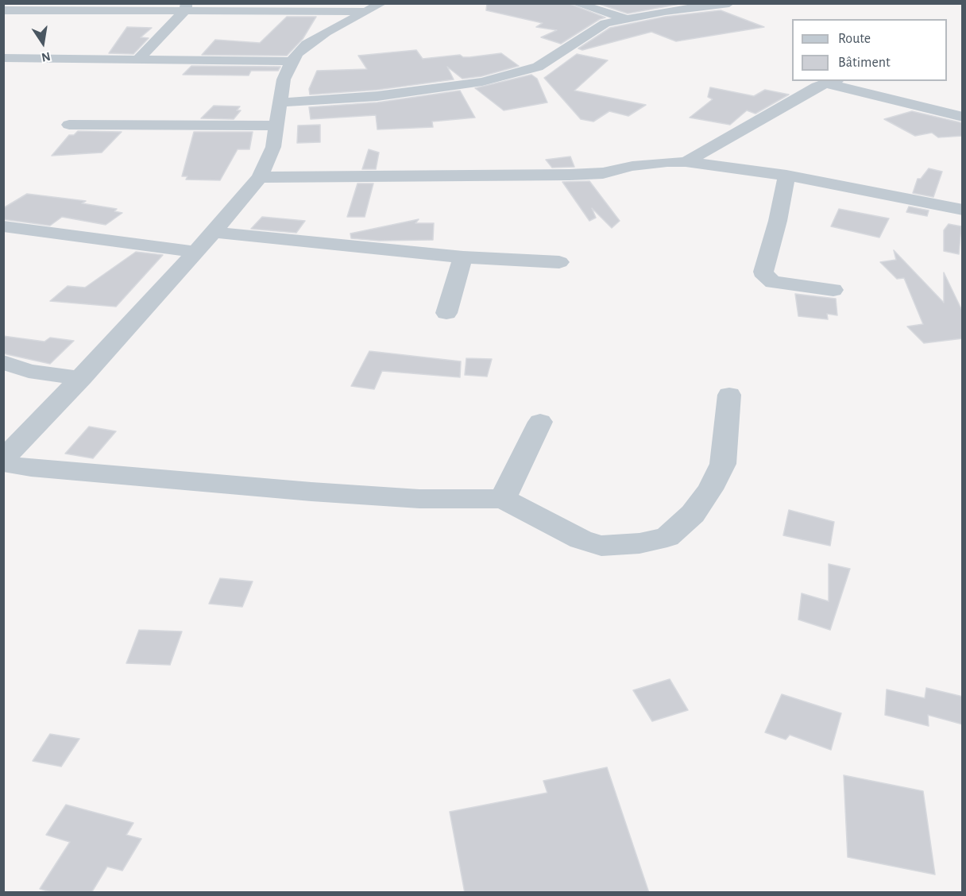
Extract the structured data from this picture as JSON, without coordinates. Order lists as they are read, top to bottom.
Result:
{
  "legend": ["Route", "Bâtiment"],
  "north": "bottom"
}
